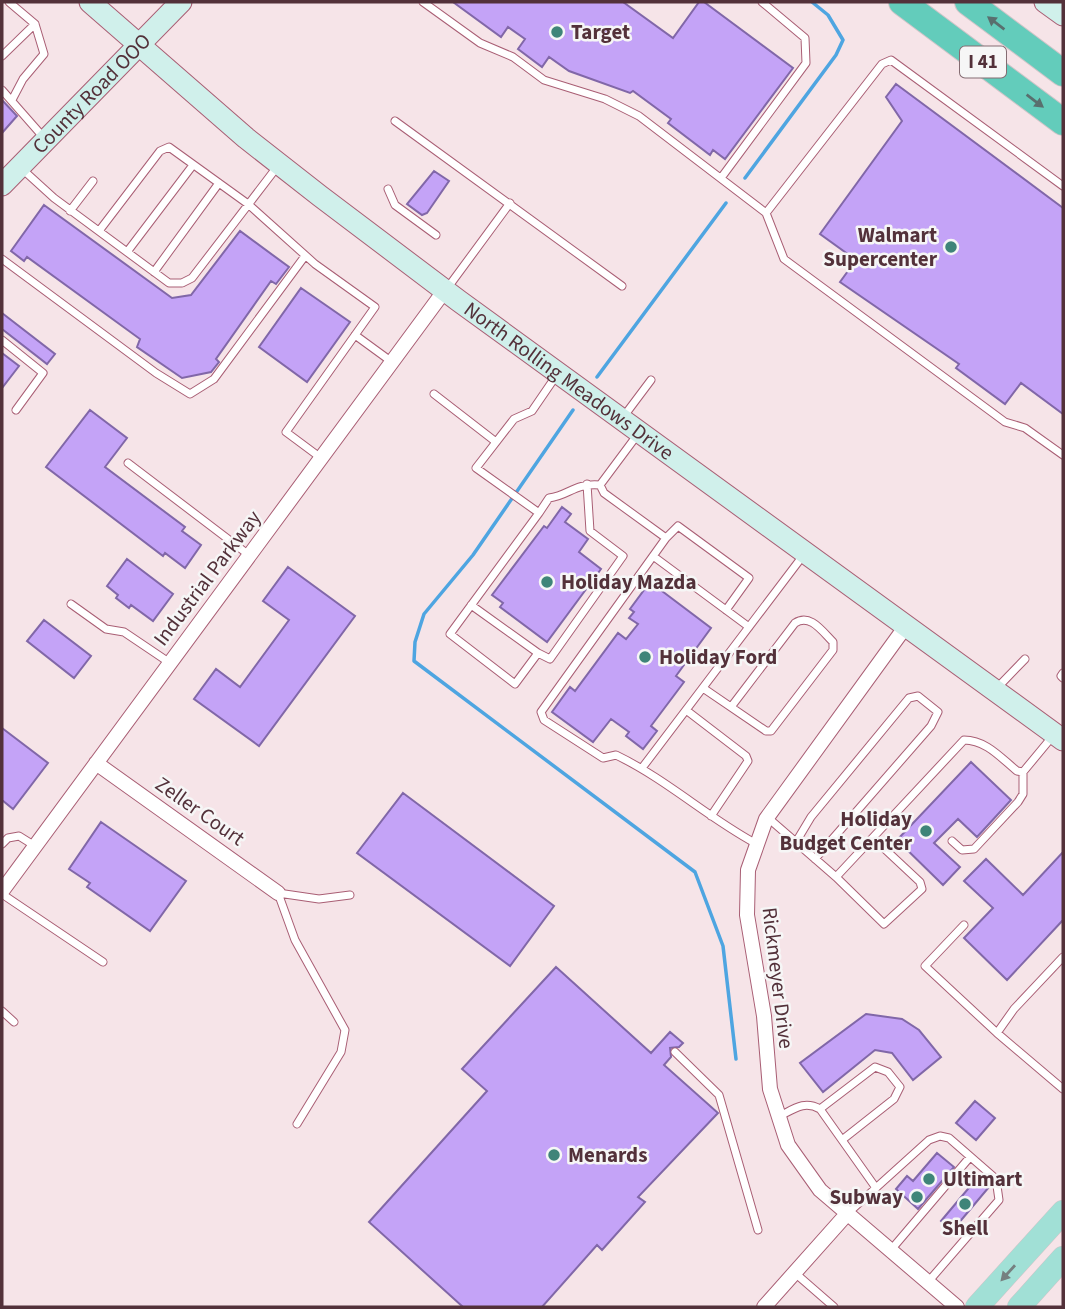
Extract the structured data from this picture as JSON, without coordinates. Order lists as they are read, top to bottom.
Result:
{
  "streets": {
    "highway": ["I 41"],
    "main road": ["County Road OOO", "North Rolling Meadows Drive"],
    "street": ["Industrial Parkway", "Zeller Court", "Rickmeyer Drive"]
  },
  "crossings": [
    ["County Road OOO", "North Rolling Meadows Drive"],
    ["North Rolling Meadows Drive", "Industrial Parkway"],
    ["North Rolling Meadows Drive", "Rickmeyer Drive"],
    ["Industrial Parkway", "Zeller Court"]
  ],
  "places": [
    "Target",
    "Walmart Supercenter",
    "Holiday Mazda",
    "Holiday Ford",
    "Holiday Budget Center",
    "Menards",
    "Ultimart",
    "Subway",
    "Shell"
  ]
}
